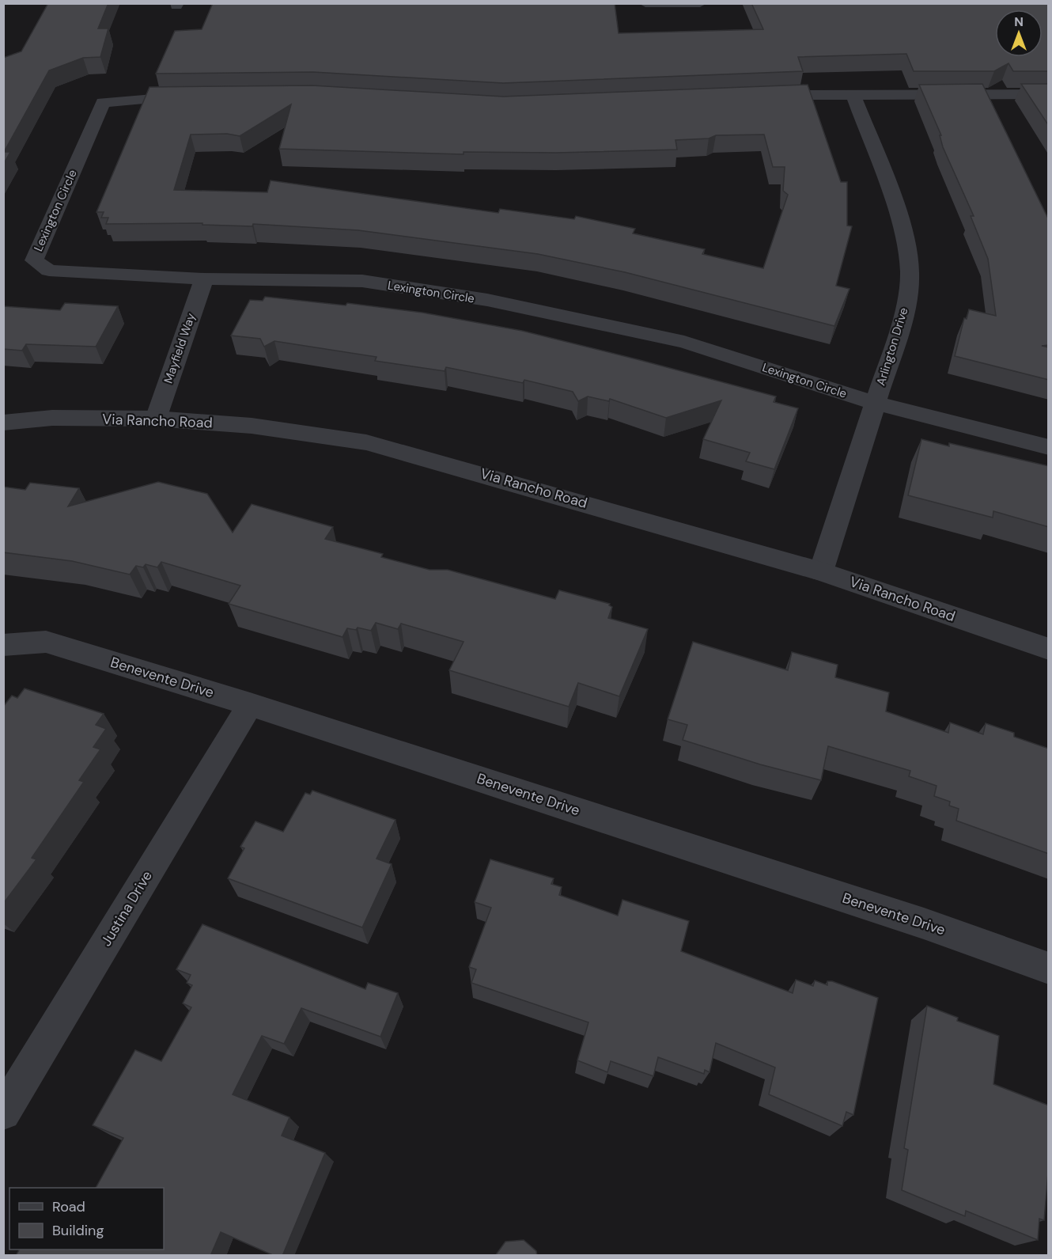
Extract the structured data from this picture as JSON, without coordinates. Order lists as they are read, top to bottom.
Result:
{
  "streets": {
    "street": [
      "Lexington Circle",
      "Arlington Drive",
      "Mayfield Way",
      "Via Rancho Road",
      "Benevente Drive",
      "Justina Drive"
    ]
  },
  "crossings": [
    ["Lexington Circle", "Arlington Drive"],
    ["Lexington Circle", "Mayfield Way"],
    ["Arlington Drive", "Via Rancho Road"],
    ["Mayfield Way", "Via Rancho Road"],
    ["Benevente Drive", "Justina Drive"]
  ],
  "legend": ["Road", "Building"],
  "north": "top"
}
